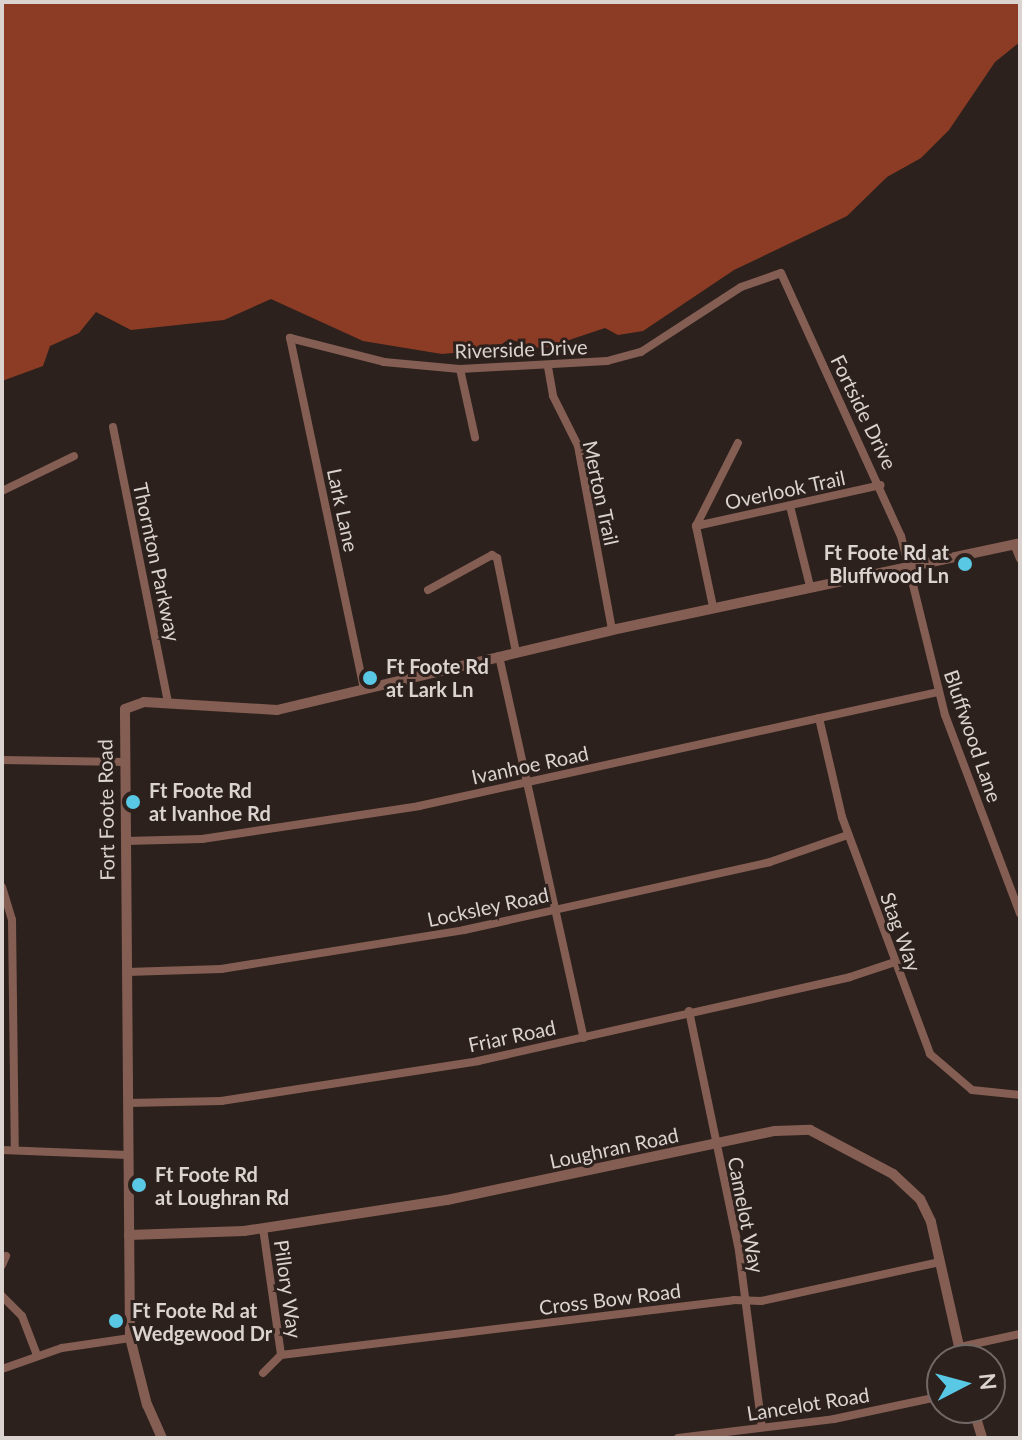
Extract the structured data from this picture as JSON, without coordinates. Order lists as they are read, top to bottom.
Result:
{
  "streets": {
    "street": [
      "Riverside Drive",
      "Fortside Drive",
      "Overlook Trail",
      "Merton Trail",
      "Lark Lane",
      "Thornton Parkway",
      "Bluffwood Lane",
      "Ivanhoe Road",
      "Fort Foote Road",
      "Locksley Road",
      "Stag Way",
      "Friar Road",
      "Loughran Road",
      "Camelot Way",
      "Pillory Way",
      "Cross Bow Road",
      "Lancelot Road"
    ]
  },
  "crossings": [
    ["Riverside Drive", "Fortside Drive"],
    ["Riverside Drive", "Merton Trail"],
    ["Riverside Drive", "Lark Lane"],
    ["Fortside Drive", "Overlook Trail"],
    ["Fortside Drive", "Bluffwood Lane"],
    ["Fortside Drive", "Fort Foote Road"],
    ["Merton Trail", "Fort Foote Road"],
    ["Lark Lane", "Fort Foote Road"],
    ["Thornton Parkway", "Fort Foote Road"],
    ["Bluffwood Lane", "Ivanhoe Road"],
    ["Bluffwood Lane", "Fort Foote Road"],
    ["Ivanhoe Road", "Fort Foote Road"],
    ["Ivanhoe Road", "Stag Way"],
    ["Fort Foote Road", "Locksley Road"],
    ["Fort Foote Road", "Friar Road"],
    ["Fort Foote Road", "Loughran Road"],
    ["Locksley Road", "Stag Way"],
    ["Stag Way", "Friar Road"],
    ["Friar Road", "Camelot Way"],
    ["Loughran Road", "Camelot Way"],
    ["Loughran Road", "Pillory Way"],
    ["Loughran Road", "Cross Bow Road"],
    ["Camelot Way", "Cross Bow Road"],
    ["Camelot Way", "Lancelot Road"],
    ["Pillory Way", "Cross Bow Road"]
  ],
  "places": [
    "Ft Foote Rd at Bluffwood Ln",
    "Ft Foote Rd at Lark Ln",
    "Ft Foote Rd at Ivanhoe Rd",
    "Ft Foote Rd at Loughran Rd",
    "Ft Foote Rd at Wedgewood Dr"
  ],
  "north": "right"
}
